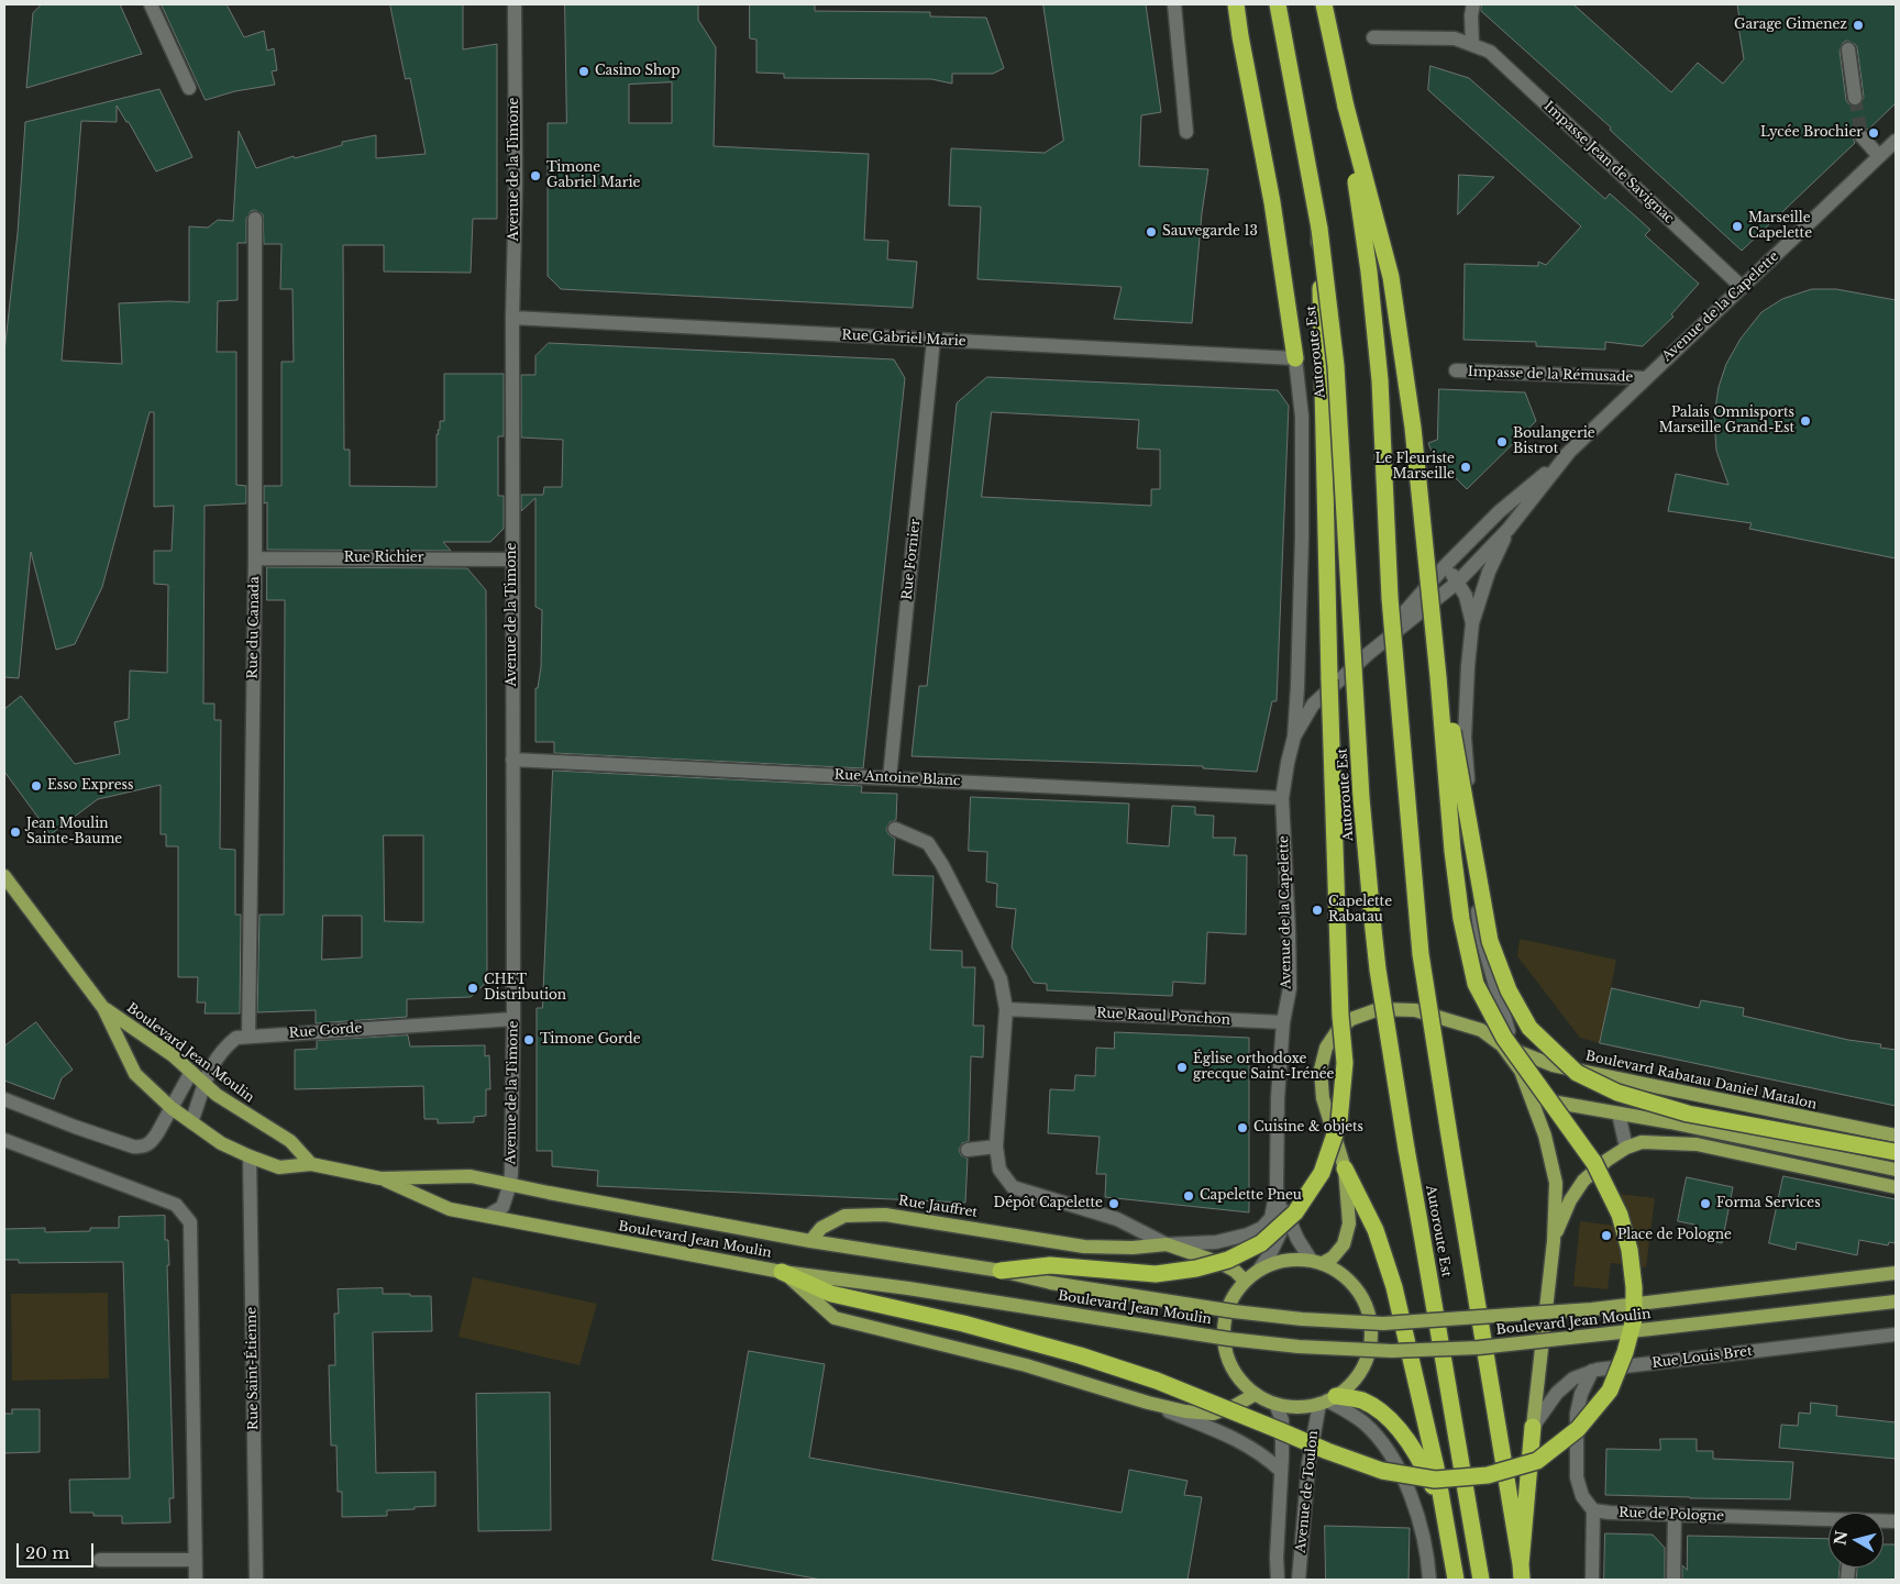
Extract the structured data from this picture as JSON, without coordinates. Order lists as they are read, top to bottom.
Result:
{
  "streets": {
    "highway": ["Autoroute Est"],
    "main road": ["Boulevard Jean Moulin", "Boulevard Rabatau Daniel Matalon", "Rue Jauffret"],
    "street": [
      "Impasse Jean de Savignac",
      "Avenue de la Timone",
      "Avenue de la Capelette",
      "Rue Gabriel Marie",
      "Impasse de la Rémusade",
      "Rue Richier",
      "Rue Fornier",
      "Rue du Canada",
      "Rue Antoine Blanc",
      "Rue Raoul Ponchon",
      "Rue Gorde",
      "Rue Louis Bret",
      "Rue Saint-Étienne",
      "Avenue de Toulon",
      "Rue de Pologne"
    ]
  },
  "crossings": [
    ["Impasse Jean de Savignac", "Avenue de la Capelette"],
    ["Avenue de la Timone", "Rue Gabriel Marie"],
    ["Avenue de la Timone", "Rue Richier"],
    ["Avenue de la Timone", "Rue Antoine Blanc"],
    ["Avenue de la Timone", "Rue Gorde"],
    ["Avenue de la Timone", "Boulevard Jean Moulin"],
    ["Avenue de la Capelette", "Rue Gabriel Marie"],
    ["Avenue de la Capelette", "Impasse de la Rémusade"],
    ["Avenue de la Capelette", "Rue Antoine Blanc"],
    ["Avenue de la Capelette", "Rue Raoul Ponchon"],
    ["Avenue de la Capelette", "Rue Jauffret"],
    ["Avenue de la Capelette", "Avenue de Toulon"],
    ["Rue Gabriel Marie", "Rue Fornier"],
    ["Rue Richier", "Rue du Canada"],
    ["Rue Fornier", "Rue Antoine Blanc"],
    ["Rue du Canada", "Rue Gorde"],
    ["Rue Raoul Ponchon", "Rue Jauffret"],
    ["Rue Gorde", "Boulevard Jean Moulin"],
    ["Boulevard Jean Moulin", "Rue Jauffret"],
    ["Boulevard Jean Moulin", "Rue Saint-Étienne"],
    ["Rue Jauffret", "Avenue de Toulon"]
  ],
  "places": [
    "Garage Gimenez",
    "Casino Shop",
    "Lycée Brochier",
    "Timone Gabriel Marie",
    "Marseille Capelette",
    "Sauvegarde 13",
    "Palais Omnisports Marseille Grand-Est",
    "Boulangerie Bistrot",
    "Le Fleuriste Marseille",
    "Esso Express",
    "Jean Moulin Sainte-Baume",
    "Capelette Rabatau",
    "CHET Distribution",
    "Timone Gorde",
    "Église orthodoxe grecque Saint-Irénée",
    "Cuisine & objets",
    "Capelette Pneu",
    "Dépôt Capelette",
    "Forma Services",
    "Place de Pologne"
  ],
  "scale_bar": "20 m",
  "north": "left"
}
